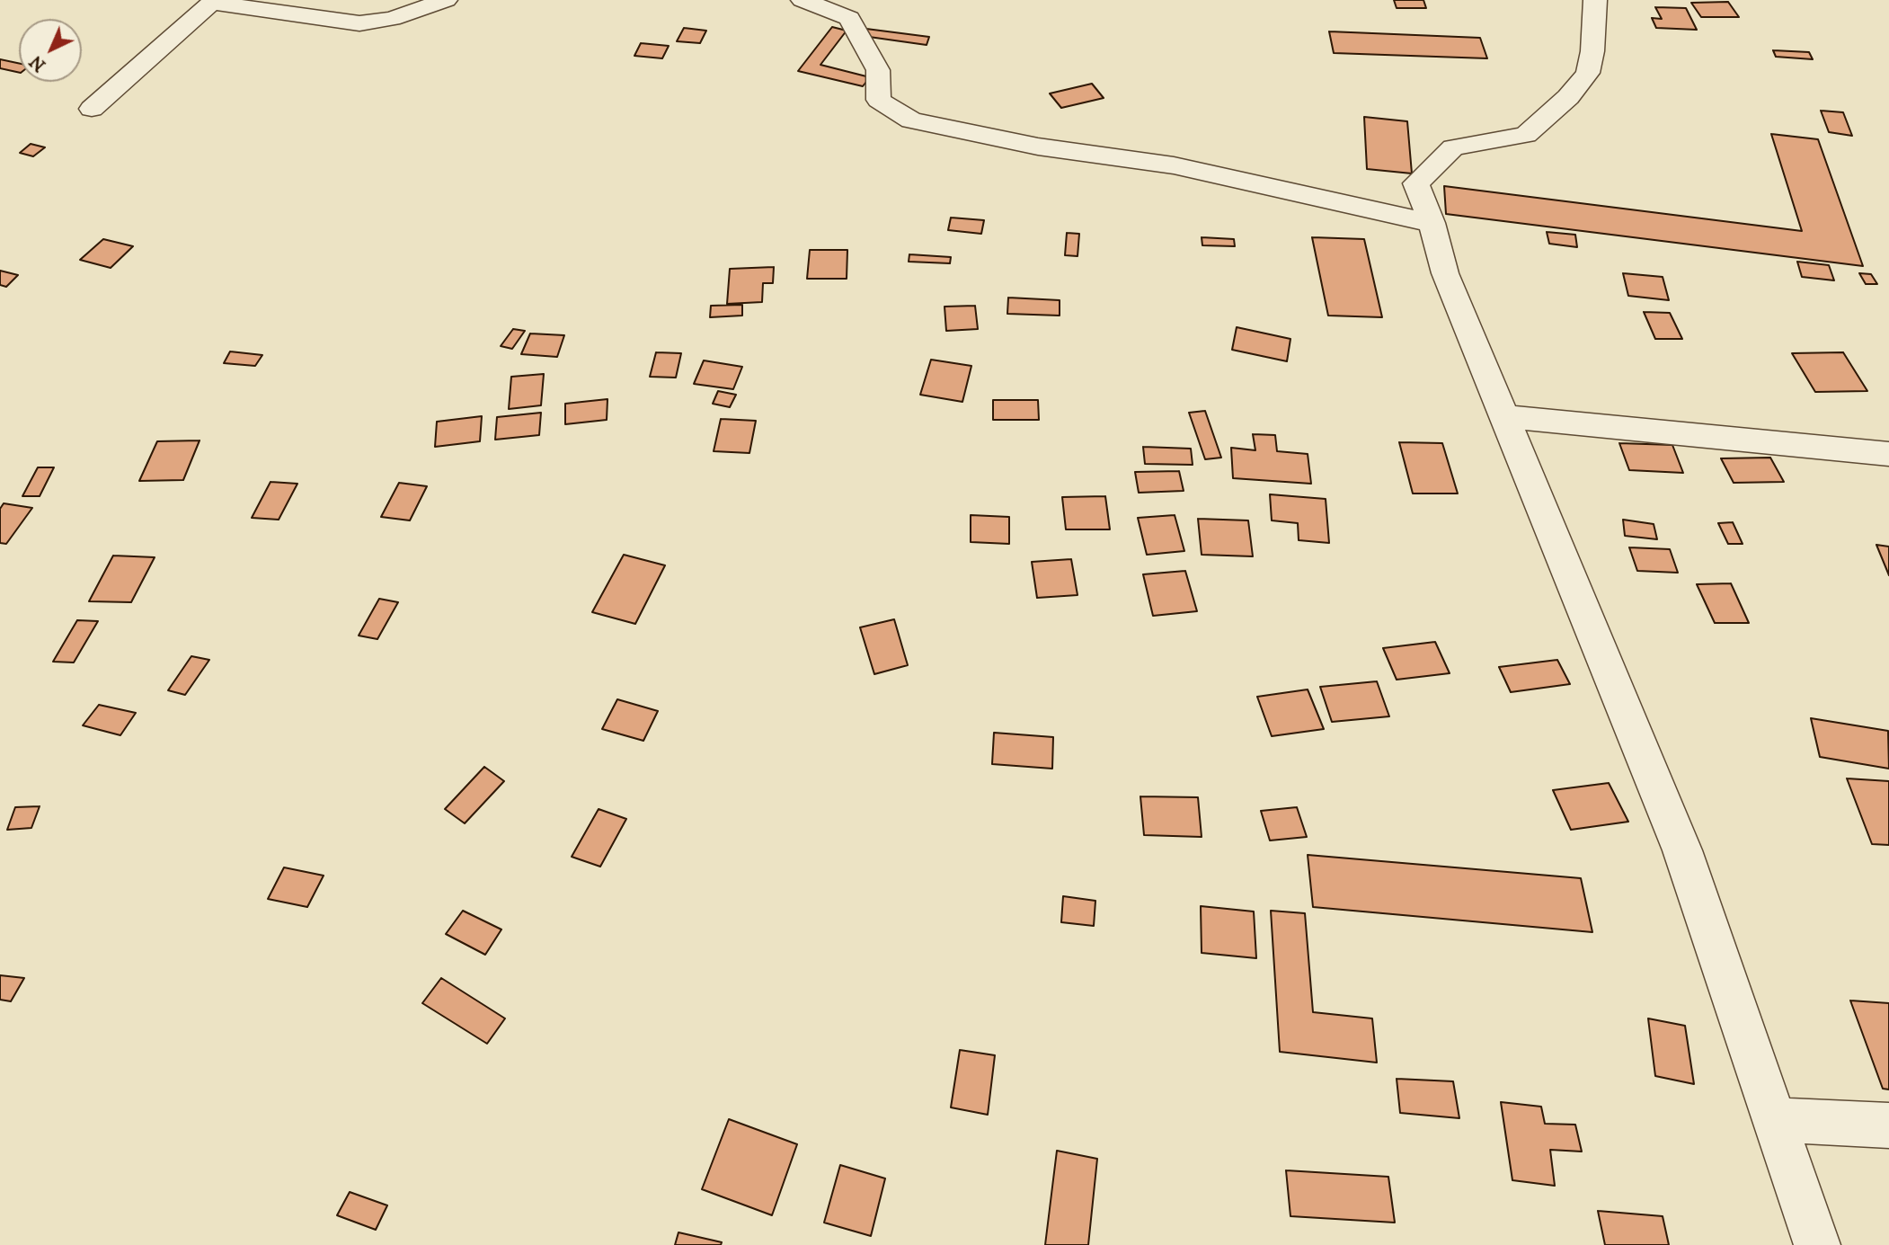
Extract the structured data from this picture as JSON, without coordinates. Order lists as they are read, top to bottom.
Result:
{
  "north": "bottom left"
}
